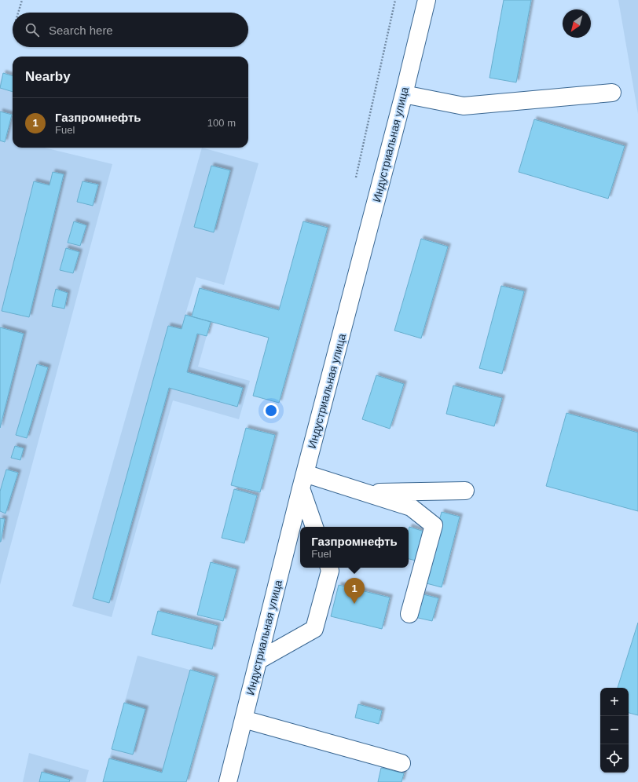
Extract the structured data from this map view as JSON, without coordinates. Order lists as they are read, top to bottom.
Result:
{
  "streets": {
    "street": ["Индустриальная улица"]
  },
  "north": "bottom left",
  "page": {
    "search": "Search here",
    "heading": "Nearby",
    "list": [
      {
        "mark": "1",
        "name": "Газпромнефть",
        "note": "Fuel",
        "value": "100 m"
      }
    ],
    "popup": ["Газпромнефть", "Fuel"],
    "pins": "1",
    "map_buttons": ["+", "−"]
  }
}
